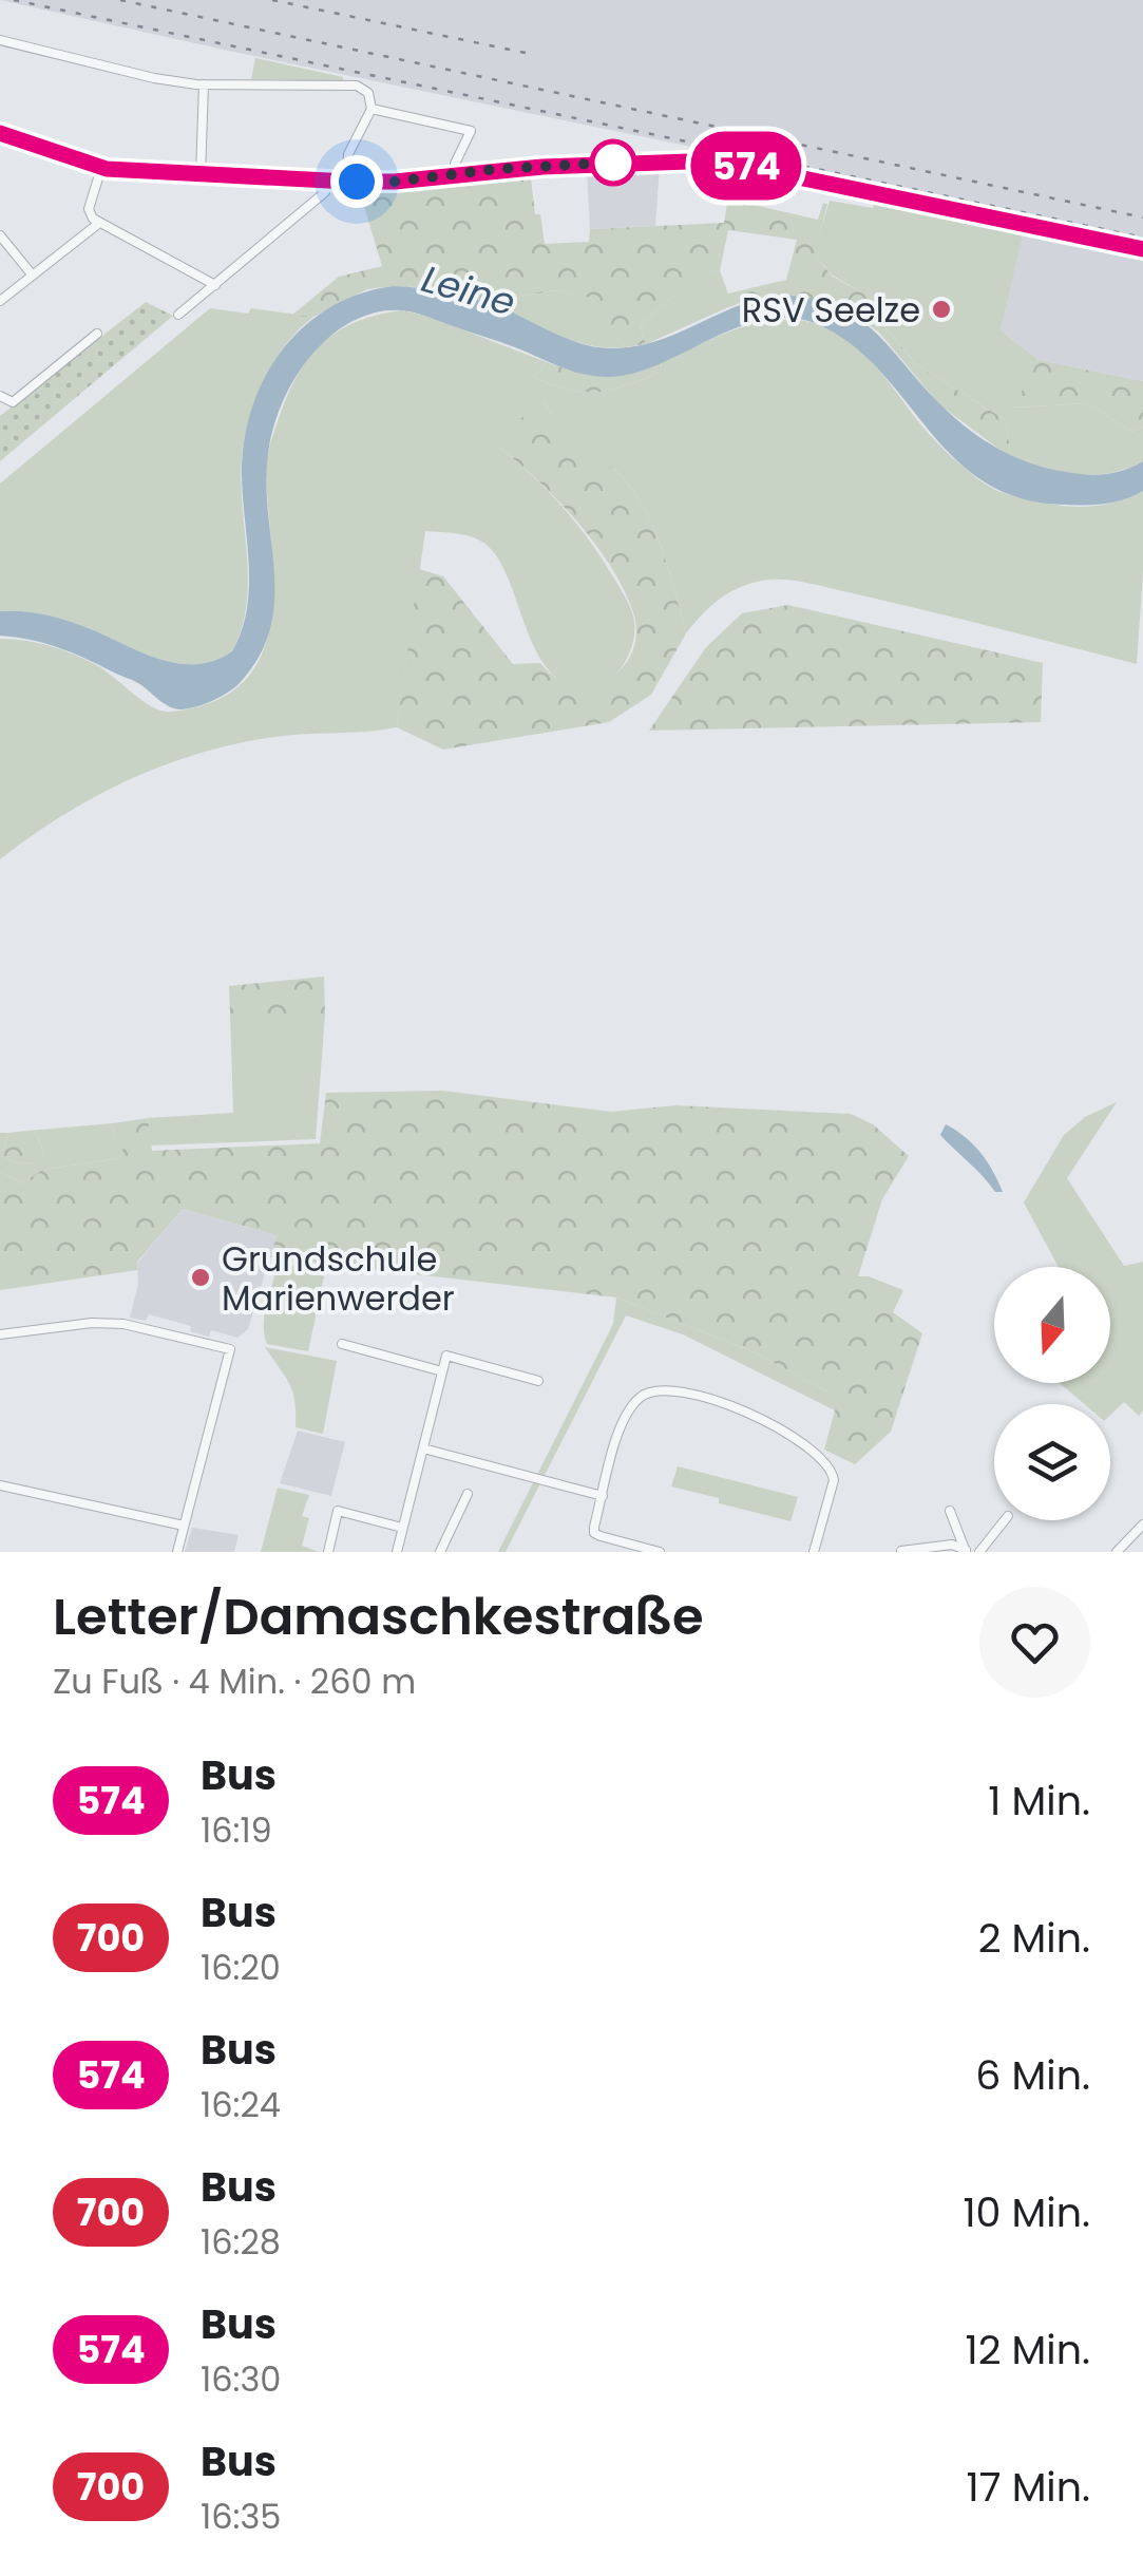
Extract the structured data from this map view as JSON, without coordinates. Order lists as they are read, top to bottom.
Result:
{
  "water": ["Leine"],
  "places": ["RSV Seelze", "Grundschule Marienwerder"],
  "lines": ["bus line 574"],
  "north": "bottom",
  "page": {
    "on_map": "574",
    "heading": ["Letter/Damaschkestraße", "Zu Fuß · 4 Min. · 260 m"],
    "list": [
      {
        "mark": "574",
        "name": "Bus",
        "note": "16:19",
        "value": "1 Min."
      },
      {
        "mark": "700",
        "name": "Bus",
        "note": "16:20",
        "value": "2 Min."
      },
      {
        "mark": "574",
        "name": "Bus",
        "note": "16:24",
        "value": "6 Min."
      },
      {
        "mark": "700",
        "name": "Bus",
        "note": "16:28",
        "value": "10 Min."
      },
      {
        "mark": "574",
        "name": "Bus",
        "note": "16:30",
        "value": "12 Min."
      },
      {
        "mark": "700",
        "name": "Bus",
        "note": "16:35",
        "value": "17 Min."
      }
    ]
  }
}
